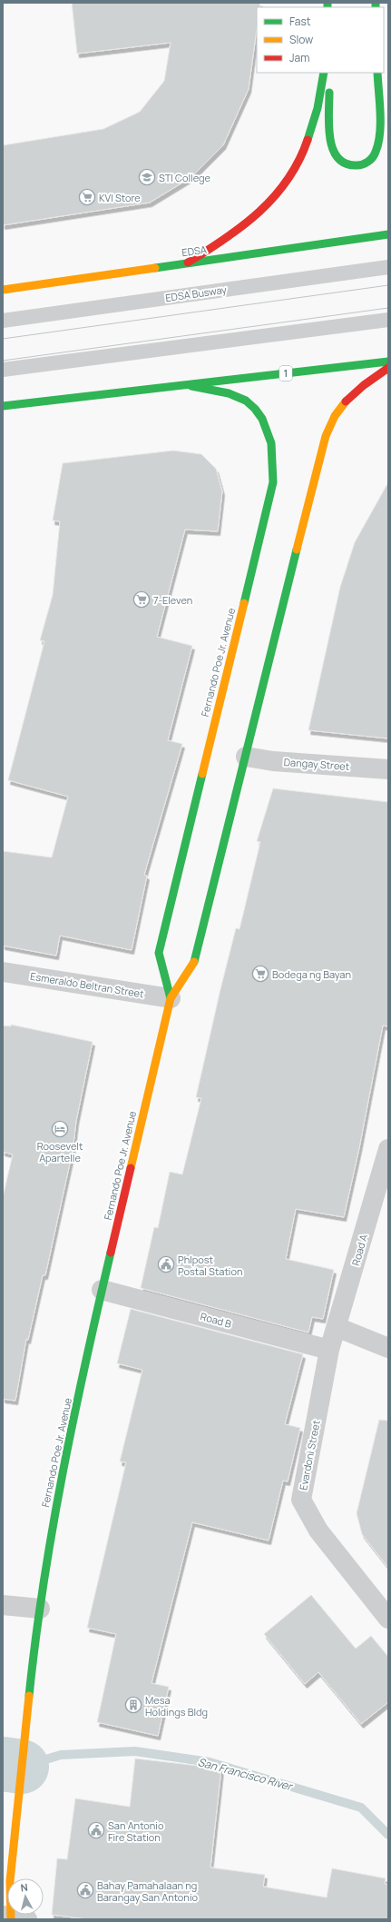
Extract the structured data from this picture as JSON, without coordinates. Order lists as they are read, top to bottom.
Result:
{
  "streets": {
    "main road": ["EDSA", "1", "Fernando Poe Jr. Avenue"],
    "street": [
      "Dangay Street",
      "Esmeraldo Beltran Street",
      "Road A",
      "Road B",
      "Evardoni Street"
    ],
    "lane": ["EDSA Busway"]
  },
  "crossings": [
    ["1", "Fernando Poe Jr. Avenue"],
    ["Fernando Poe Jr. Avenue", "Dangay Street"],
    ["Fernando Poe Jr. Avenue", "Esmeraldo Beltran Street"],
    ["Fernando Poe Jr. Avenue", "Road B"],
    ["Road A", "Road B"],
    ["Road A", "Evardoni Street"],
    ["Road B", "Evardoni Street"]
  ],
  "water": ["San Francisco River"],
  "places": {
    "school or university": ["STI College"],
    "supermarket": ["KVI Store", "7-Eleven", "Bodega ng Bayan"],
    "hotel": ["Roosevelt Apartelle"],
    "public building": ["Phlpost Postal Station", "San Antonio Fire Station", "Bahay Pamahalaan ng Barangay San Antonio"],
    "building": ["Mesa Holdings Bldg"]
  },
  "legend": ["Fast", "Slow", "Jam"],
  "north": "top"
}
